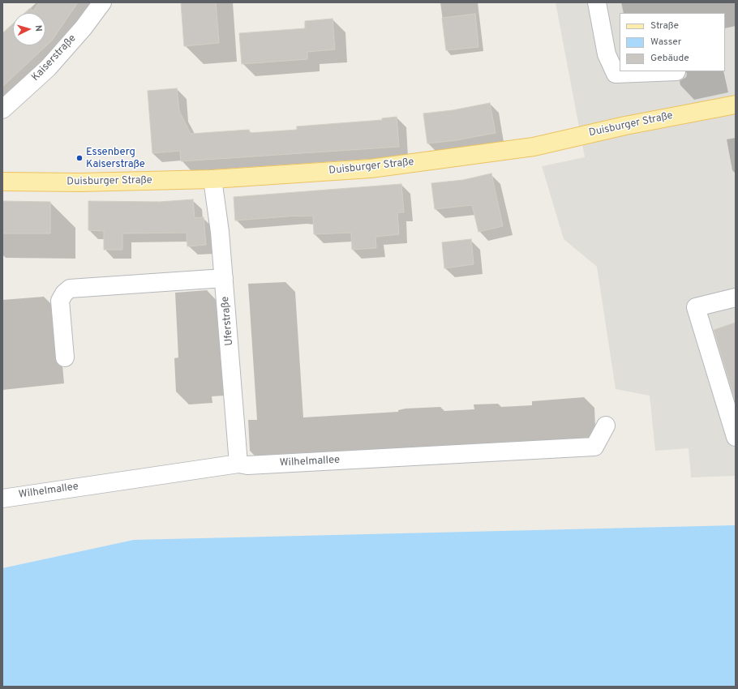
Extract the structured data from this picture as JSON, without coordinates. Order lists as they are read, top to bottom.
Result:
{
  "streets": {
    "main road": ["Duisburger Straße"],
    "street": ["Kaiserstraße", "Uferstraße", "Wilhelmallee"]
  },
  "crossings": [
    ["Duisburger Straße", "Uferstraße"],
    ["Uferstraße", "Wilhelmallee"]
  ],
  "places": ["Essenberg Kaiserstraße"],
  "legend": ["Straße", "Wasser", "Gebäude"],
  "north": "right"
}
